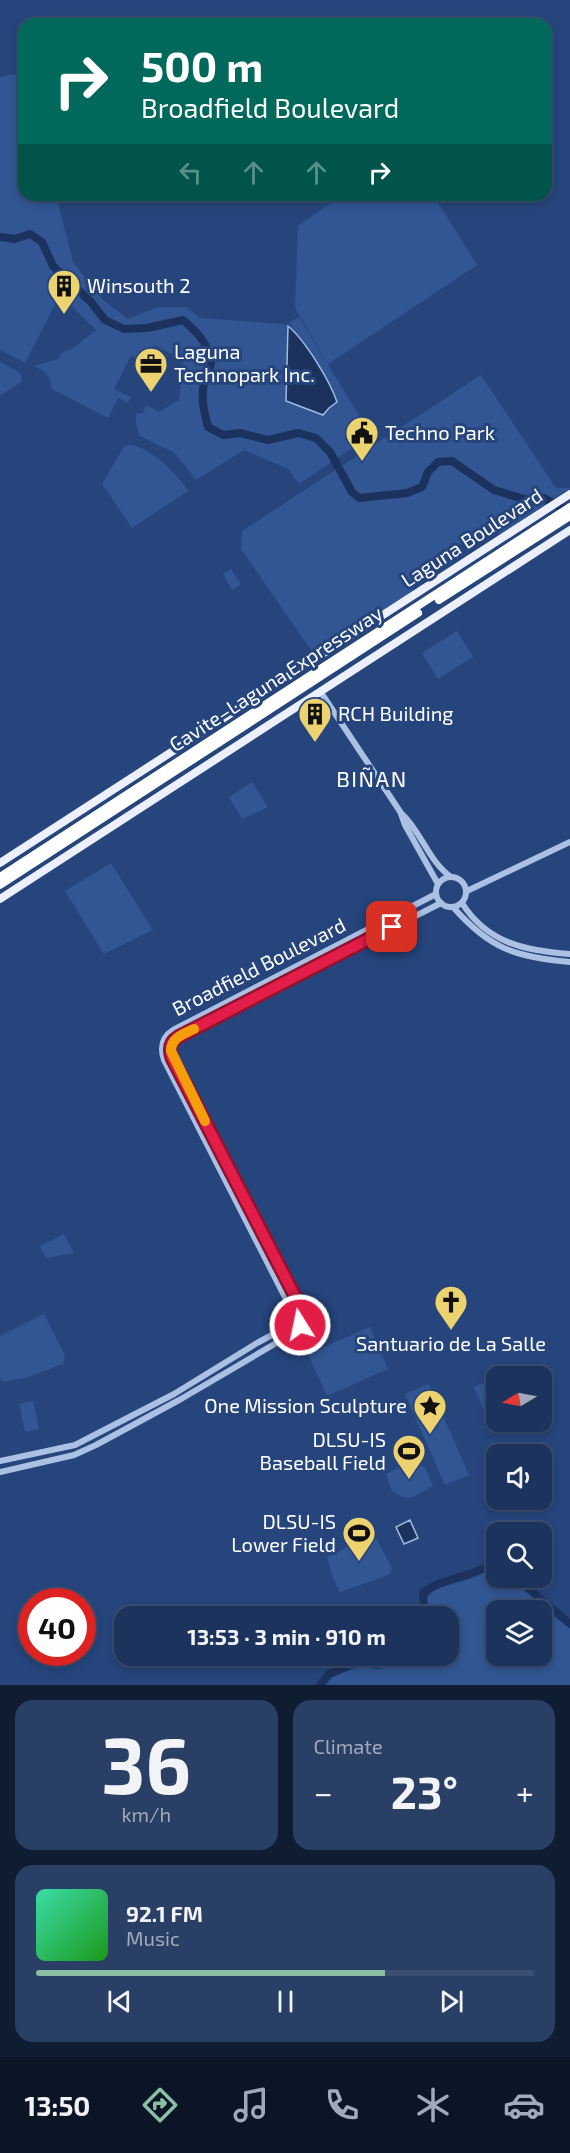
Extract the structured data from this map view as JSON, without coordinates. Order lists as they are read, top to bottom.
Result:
{
  "streets": {
    "highway": ["Cavite–Laguna Expressway"],
    "main road": ["Laguna Boulevard"],
    "street": ["Broadfield Boulevard"]
  },
  "districts": ["BIÑAN"],
  "places": {
    "building": ["Winsouth 2", "RCH Building"],
    "office": ["Laguna Technopark Inc."],
    "public building": ["Techno Park"],
    "church": ["Santuario de La Salle"],
    "place": ["One Mission Sculpture"],
    "sports": ["DLSU-IS Baseball Field", "DLSU-IS Lower Field"]
  },
  "north": "left",
  "page": {
    "turn": ["500 m", "Broadfield Boulevard"],
    "limit": "40",
    "trip": "13:53 · 3 min · 910 m",
    "tile": [
      ["36", "km/h"],
      "Climate"
    ],
    "heat": ["−", "23°", "+"],
    "song": ["92.1 FM", "Music"],
    "tabs": "13:50"
  }
}
